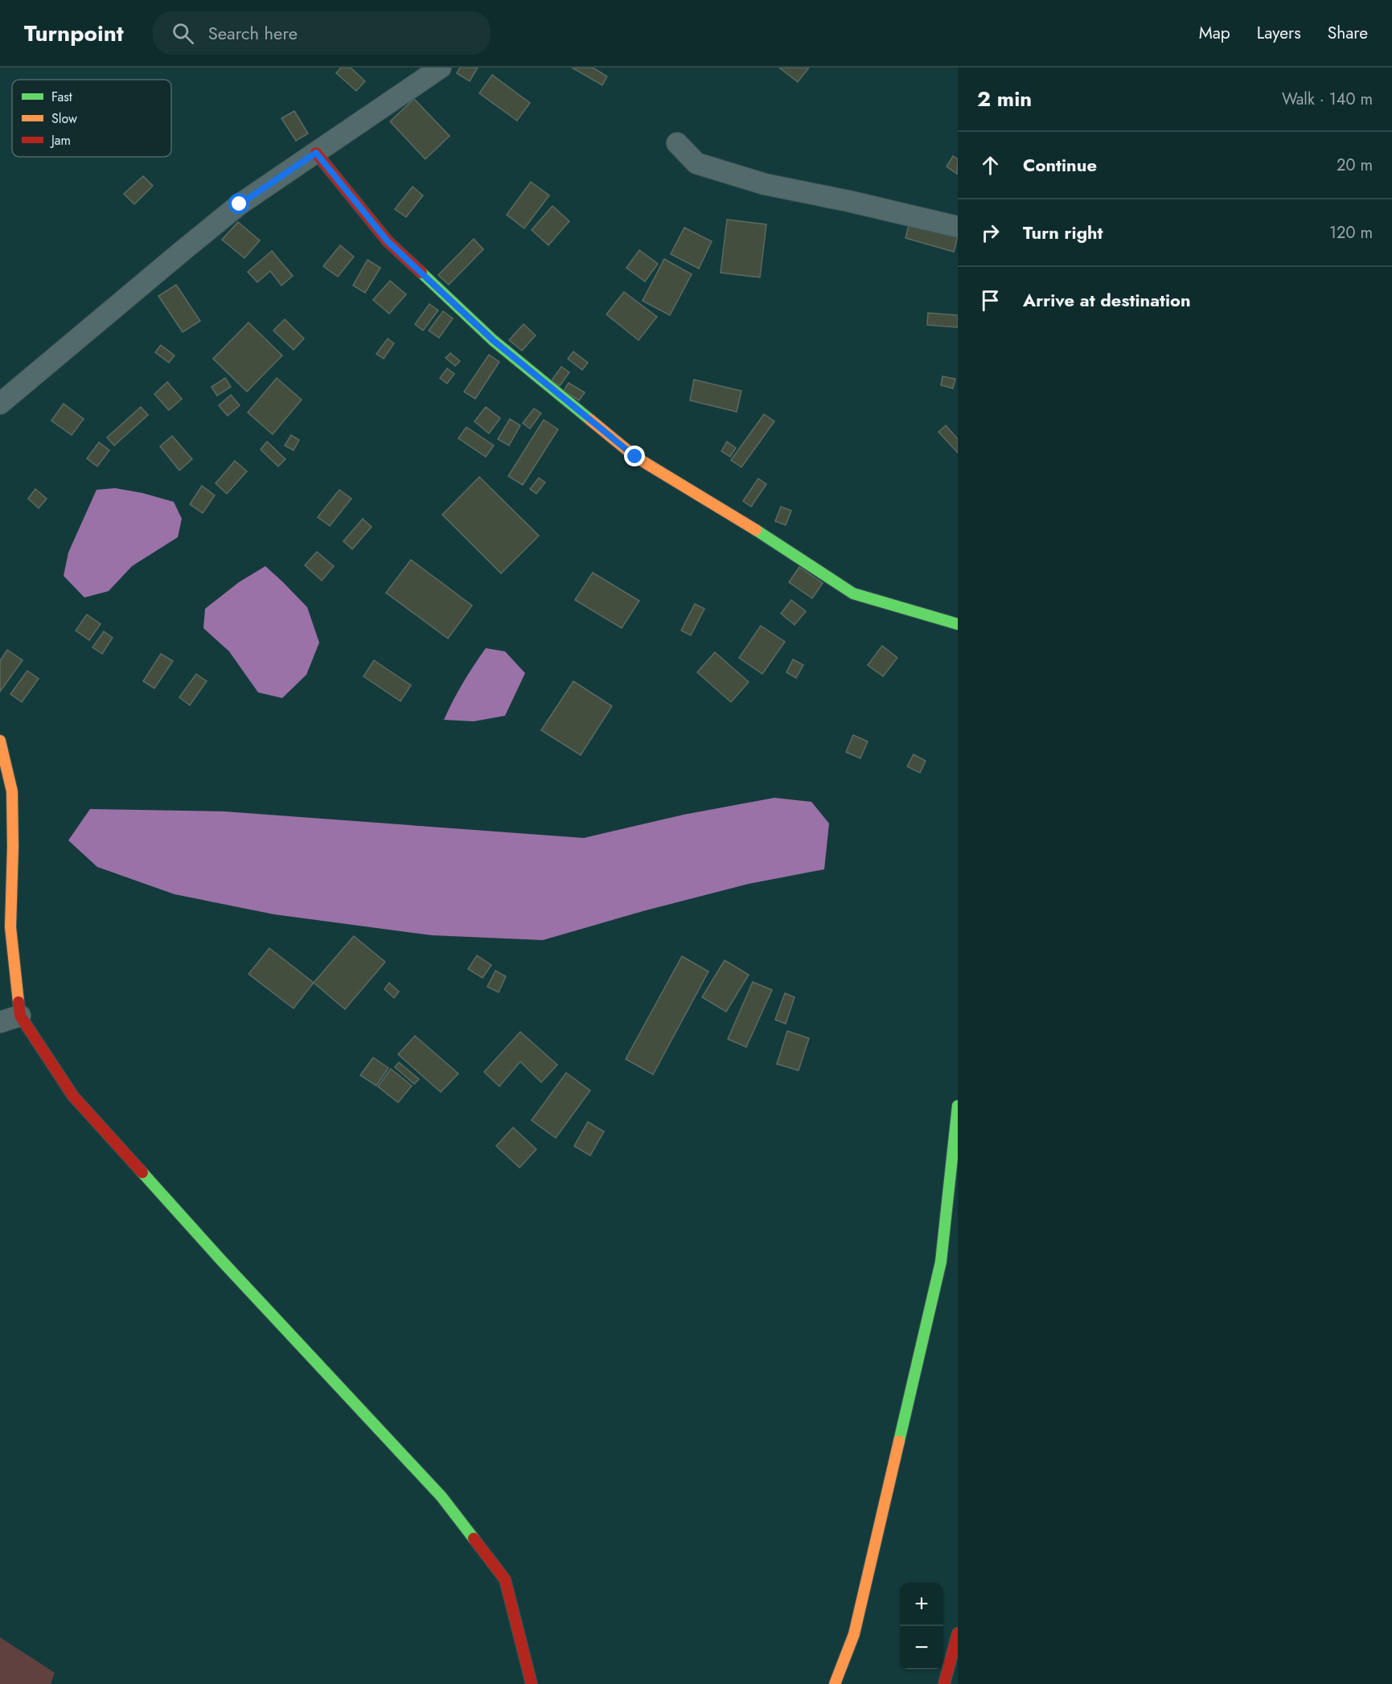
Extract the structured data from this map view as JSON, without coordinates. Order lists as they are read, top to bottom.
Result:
{
  "legend": ["Fast", "Slow", "Jam"],
  "page": {
    "header": "Turnpoint",
    "search": "Search here",
    "nav": ["Map", "Layers", "Share"],
    "heading": ["2 min", "Walk · 140 m"],
    "list": [
      ["Continue", "20 m"],
      ["Turn right", "120 m"],
      "Arrive at destination"
    ],
    "map_buttons": ["+", "−"]
  }
}
